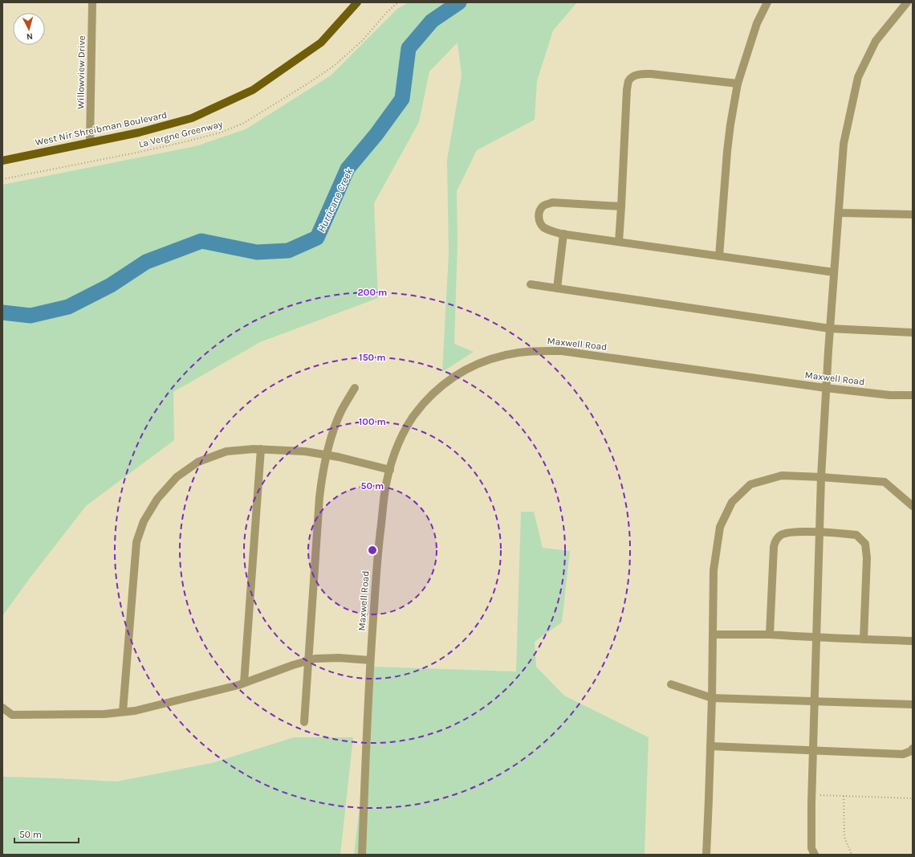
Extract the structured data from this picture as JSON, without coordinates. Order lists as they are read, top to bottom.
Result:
{
  "streets": {
    "main road": ["West Nir Shreibman Boulevard"],
    "street": ["Willowview Drive", "Maxwell Road"],
    "path": ["La Vergne Greenway"]
  },
  "crossings": [
    ["Willowview Drive", "West Nir Shreibman Boulevard"]
  ],
  "water": ["Hurricane Creek"],
  "scale_bar": "50 m",
  "north": "bottom",
  "rings": [
    "200 m",
    "150 m",
    "100 m",
    "50 m"
  ]
}
